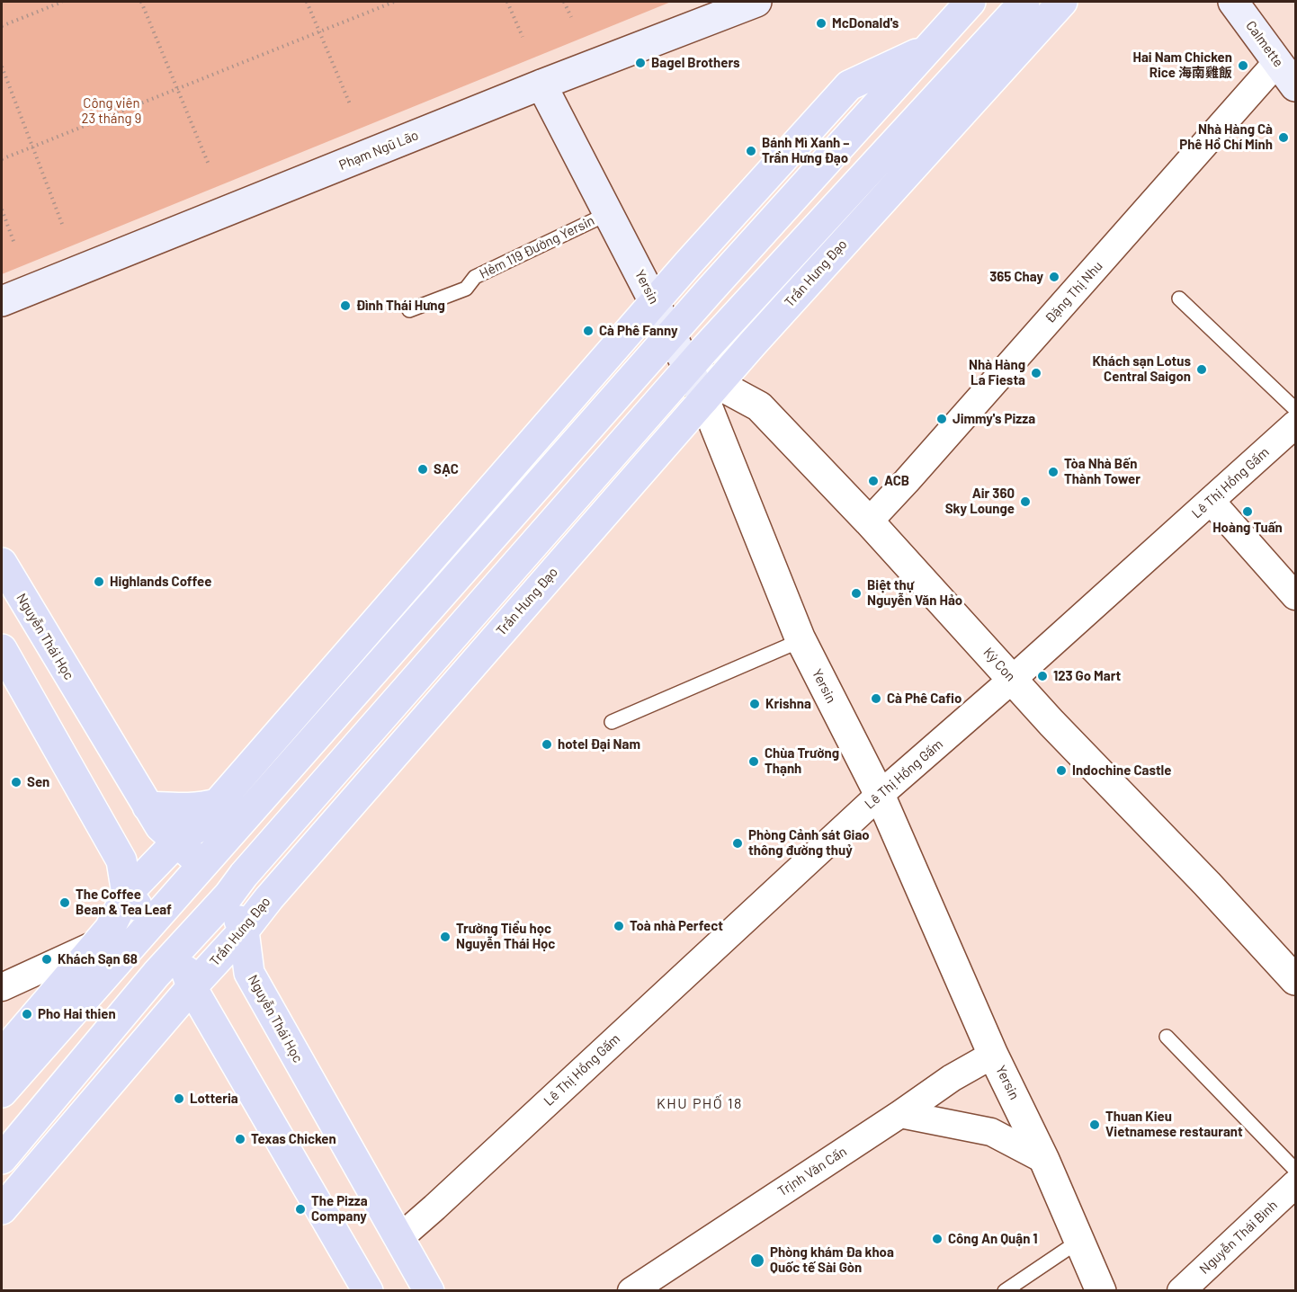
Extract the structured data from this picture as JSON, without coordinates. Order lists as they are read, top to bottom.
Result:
{
  "streets": {
    "main road": [
      "Calmette",
      "Phạm Ngũ Lão",
      "Trần Hưng Đạo",
      "Yersin",
      "Nguyễn Thái Học"
    ],
    "street": [
      "Ðặng Thị Nhu",
      "Lê Thị Hồng Gấm",
      "Ký Con",
      "Trịnh Văn Cấn",
      "Nguyễn Thái Bình"
    ],
    "lane": ["Hẻm 119 Đường Yersin"]
  },
  "crossings": [
    ["Calmette", "Ðặng Thị Nhu"],
    ["Phạm Ngũ Lão", "Yersin"],
    ["Hẻm 119 Đường Yersin", "Yersin"],
    ["Trần Hưng Đạo", "Yersin"],
    ["Trần Hưng Đạo", "Nguyễn Thái Học"],
    ["Trần Hưng Đạo", "Ký Con"],
    ["Yersin", "Lê Thị Hồng Gấm"],
    ["Yersin", "Ký Con"],
    ["Yersin", "Trịnh Văn Cấn"],
    ["Ðặng Thị Nhu", "Ký Con"],
    ["Lê Thị Hồng Gấm", "Nguyễn Thái Học"],
    ["Lê Thị Hồng Gấm", "Ký Con"]
  ],
  "districts": ["KHU PHỐ 18"],
  "parks": ["Công viên 23 tháng 9"],
  "places": [
    "McDonald's",
    "Bagel Brothers",
    "Hai Nam Chicken Rice 海南雞飯",
    "Nhà Hàng Cà Phê Hồ Chí Minh",
    "Bánh Mì Xanh – Trần Hưng Đạo",
    "365 Chay",
    "Đình Thái Hưng",
    "Cà Phê Fanny",
    "Khách sạn Lotus Central Saigon",
    "Nhà Hàng La Fiesta",
    "Jimmy's Pizza",
    "SẠC",
    "Tòa Nhà Bến Thành Tower",
    "ACB",
    "Air 360 Sky Lounge",
    "Hoàng Tuấn",
    "Highlands Coffee",
    "Biệt thự Nguyễn Văn Hảo",
    "123 Go Mart",
    "Cà Phê Cafio",
    "Krishna",
    "hotel Đại Nam",
    "Chùa Trường Thạnh",
    "Indochine Castle",
    "Sen",
    "Phòng Cảnh sát Giao thông đường thuỷ",
    "The Coffee Bean & Tea Leaf",
    "Toà nhà Perfect",
    "Trường Tiểu học Nguyễn Thái Học",
    "Khách Sạn 68",
    "Pho Hai thien",
    "Lotteria",
    "Thuan Kieu Vietnamese restaurant",
    "Texas Chicken",
    "The Pizza Company",
    "Công An Quận 1",
    "Phòng khám Đa khoa Quốc tế Sài Gòn"
  ]
}
